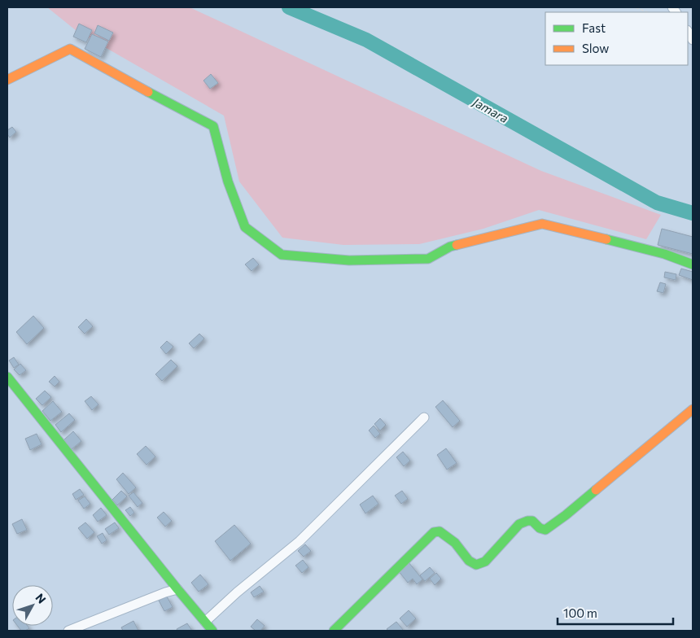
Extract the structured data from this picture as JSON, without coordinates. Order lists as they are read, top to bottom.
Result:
{
  "water": ["Jamara"],
  "legend": ["Fast", "Slow"],
  "scale_bar": "100 m",
  "north": "top right"
}
